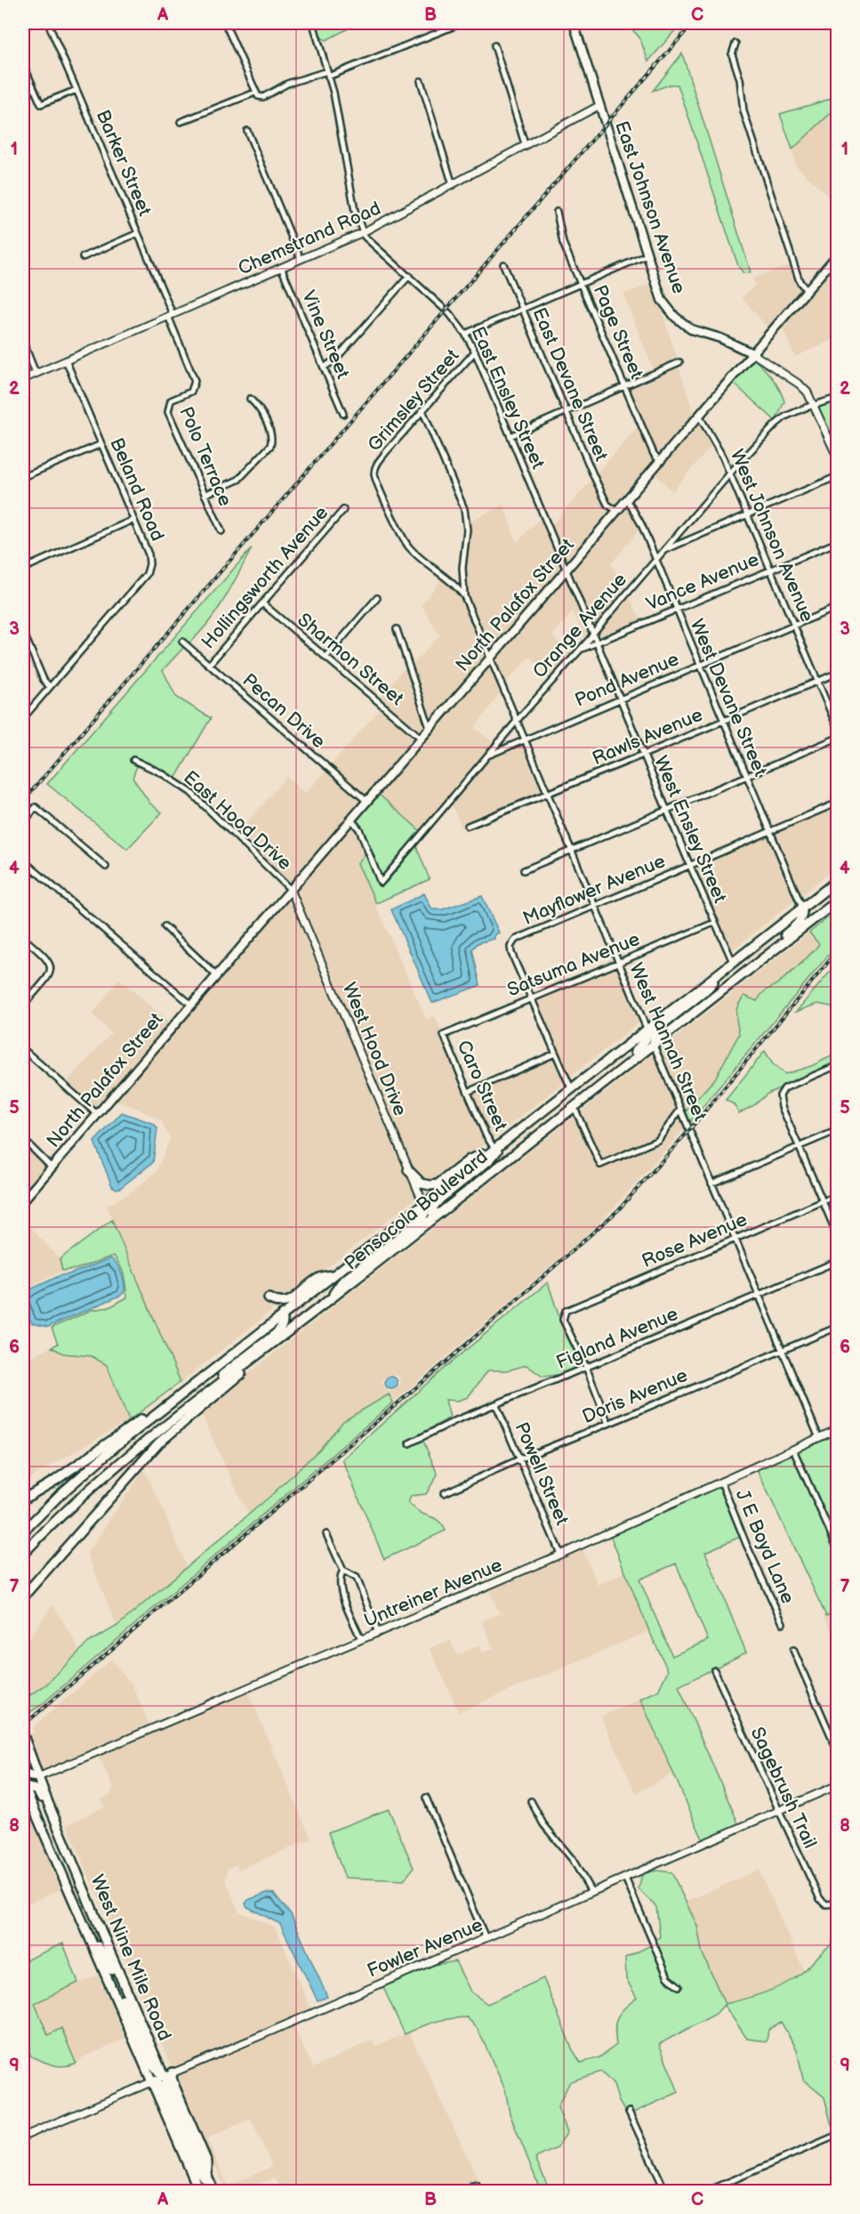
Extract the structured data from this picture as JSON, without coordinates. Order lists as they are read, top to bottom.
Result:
{
  "streets": {
    "main road": [
      "East Johnson Avenue",
      "North Palafox Street",
      "Pensacola Boulevard",
      "West Nine Mile Road"
    ],
    "street": [
      "Barker Street",
      "Chemstrand Road",
      "Page Street",
      "Vine Street",
      "East Devane Street",
      "East Ensley Street",
      "Grimsley Street",
      "Polo Terrace",
      "Beland Road",
      "West Johnson Avenue",
      "Hollingsworth Avenue",
      "Vance Avenue",
      "Orange Avenue",
      "Sharmon Street",
      "Pond Avenue",
      "West Devane Street",
      "Pecan Drive",
      "Rawls Avenue",
      "East Hood Drive",
      "West Ensley Street",
      "Mayflower Avenue",
      "Satsuma Avenue",
      "West Hannah Street",
      "West Hood Drive",
      "Caro Street",
      "Rose Avenue",
      "Figland Avenue",
      "Doris Avenue",
      "Powell Street",
      "J E Boyd Lane",
      "Untreiner Avenue",
      "Sagebrush Trail",
      "Fowler Avenue"
    ]
  },
  "crossings": [
    ["Barker Street", "Chemstrand Road"],
    ["Barker Street", "Polo Terrace"],
    ["East Johnson Avenue", "Chemstrand Road"],
    ["East Johnson Avenue", "North Palafox Street"],
    ["Chemstrand Road", "Vine Street"],
    ["Chemstrand Road", "East Ensley Street"],
    ["Chemstrand Road", "Polo Terrace"],
    ["Chemstrand Road", "Beland Road"],
    ["Page Street", "North Palafox Street"],
    ["East Devane Street", "North Palafox Street"],
    ["East Ensley Street", "Grimsley Street"],
    ["East Ensley Street", "North Palafox Street"],
    ["East Ensley Street", "West Ensley Street"],
    ["Grimsley Street", "West Hannah Street"],
    ["West Johnson Avenue", "Vance Avenue"],
    ["West Johnson Avenue", "North Palafox Street"],
    ["West Johnson Avenue", "Orange Avenue"],
    ["West Johnson Avenue", "Pond Avenue"],
    ["West Johnson Avenue", "Rawls Avenue"],
    ["Hollingsworth Avenue", "Sharmon Street"],
    ["Hollingsworth Avenue", "Pecan Drive"],
    ["Vance Avenue", "Orange Avenue"],
    ["Vance Avenue", "West Devane Street"],
    ["Vance Avenue", "West Ensley Street"],
    ["North Palafox Street", "Orange Avenue"],
    ["North Palafox Street", "Sharmon Street"],
    ["North Palafox Street", "West Devane Street"],
    ["North Palafox Street", "Pecan Drive"],
    ["North Palafox Street", "East Hood Drive"],
    ["North Palafox Street", "West Ensley Street"],
    ["North Palafox Street", "West Hannah Street"],
    ["North Palafox Street", "West Hood Drive"],
    ["Orange Avenue", "Pond Avenue"],
    ["Orange Avenue", "West Devane Street"],
    ["Orange Avenue", "West Ensley Street"],
    ["Orange Avenue", "West Hannah Street"],
    ["Pond Avenue", "West Devane Street"],
    ["Pond Avenue", "West Ensley Street"],
    ["Pond Avenue", "West Hannah Street"],
    ["West Devane Street", "Rawls Avenue"],
    ["West Devane Street", "Mayflower Avenue"],
    ["West Devane Street", "Pensacola Boulevard"],
    ["Rawls Avenue", "West Ensley Street"],
    ["Rawls Avenue", "West Hannah Street"],
    ["East Hood Drive", "West Hood Drive"],
    ["West Ensley Street", "Mayflower Avenue"],
    ["West Ensley Street", "Satsuma Avenue"],
    ["West Ensley Street", "Pensacola Boulevard"],
    ["Mayflower Avenue", "Satsuma Avenue"],
    ["Mayflower Avenue", "West Hannah Street"],
    ["Satsuma Avenue", "West Hannah Street"],
    ["Satsuma Avenue", "Caro Street"],
    ["West Hannah Street", "Pensacola Boulevard"],
    ["West Hannah Street", "Rose Avenue"],
    ["West Hannah Street", "Figland Avenue"],
    ["West Hannah Street", "Doris Avenue"],
    ["West Hannah Street", "Untreiner Avenue"],
    ["West Hood Drive", "Pensacola Boulevard"],
    ["Caro Street", "Pensacola Boulevard"],
    ["Rose Avenue", "Figland Avenue"],
    ["Figland Avenue", "Powell Street"],
    ["Doris Avenue", "Powell Street"],
    ["Powell Street", "Untreiner Avenue"],
    ["J E Boyd Lane", "Untreiner Avenue"],
    ["Untreiner Avenue", "West Nine Mile Road"],
    ["Sagebrush Trail", "Fowler Avenue"],
    ["Fowler Avenue", "West Nine Mile Road"]
  ],
  "grid": {
    "columns": ["A", "B", "C"],
    "rows": [
      "1",
      "2",
      "3",
      "4",
      "5",
      "6",
      "7",
      "8",
      "9"
    ]
  }
}
